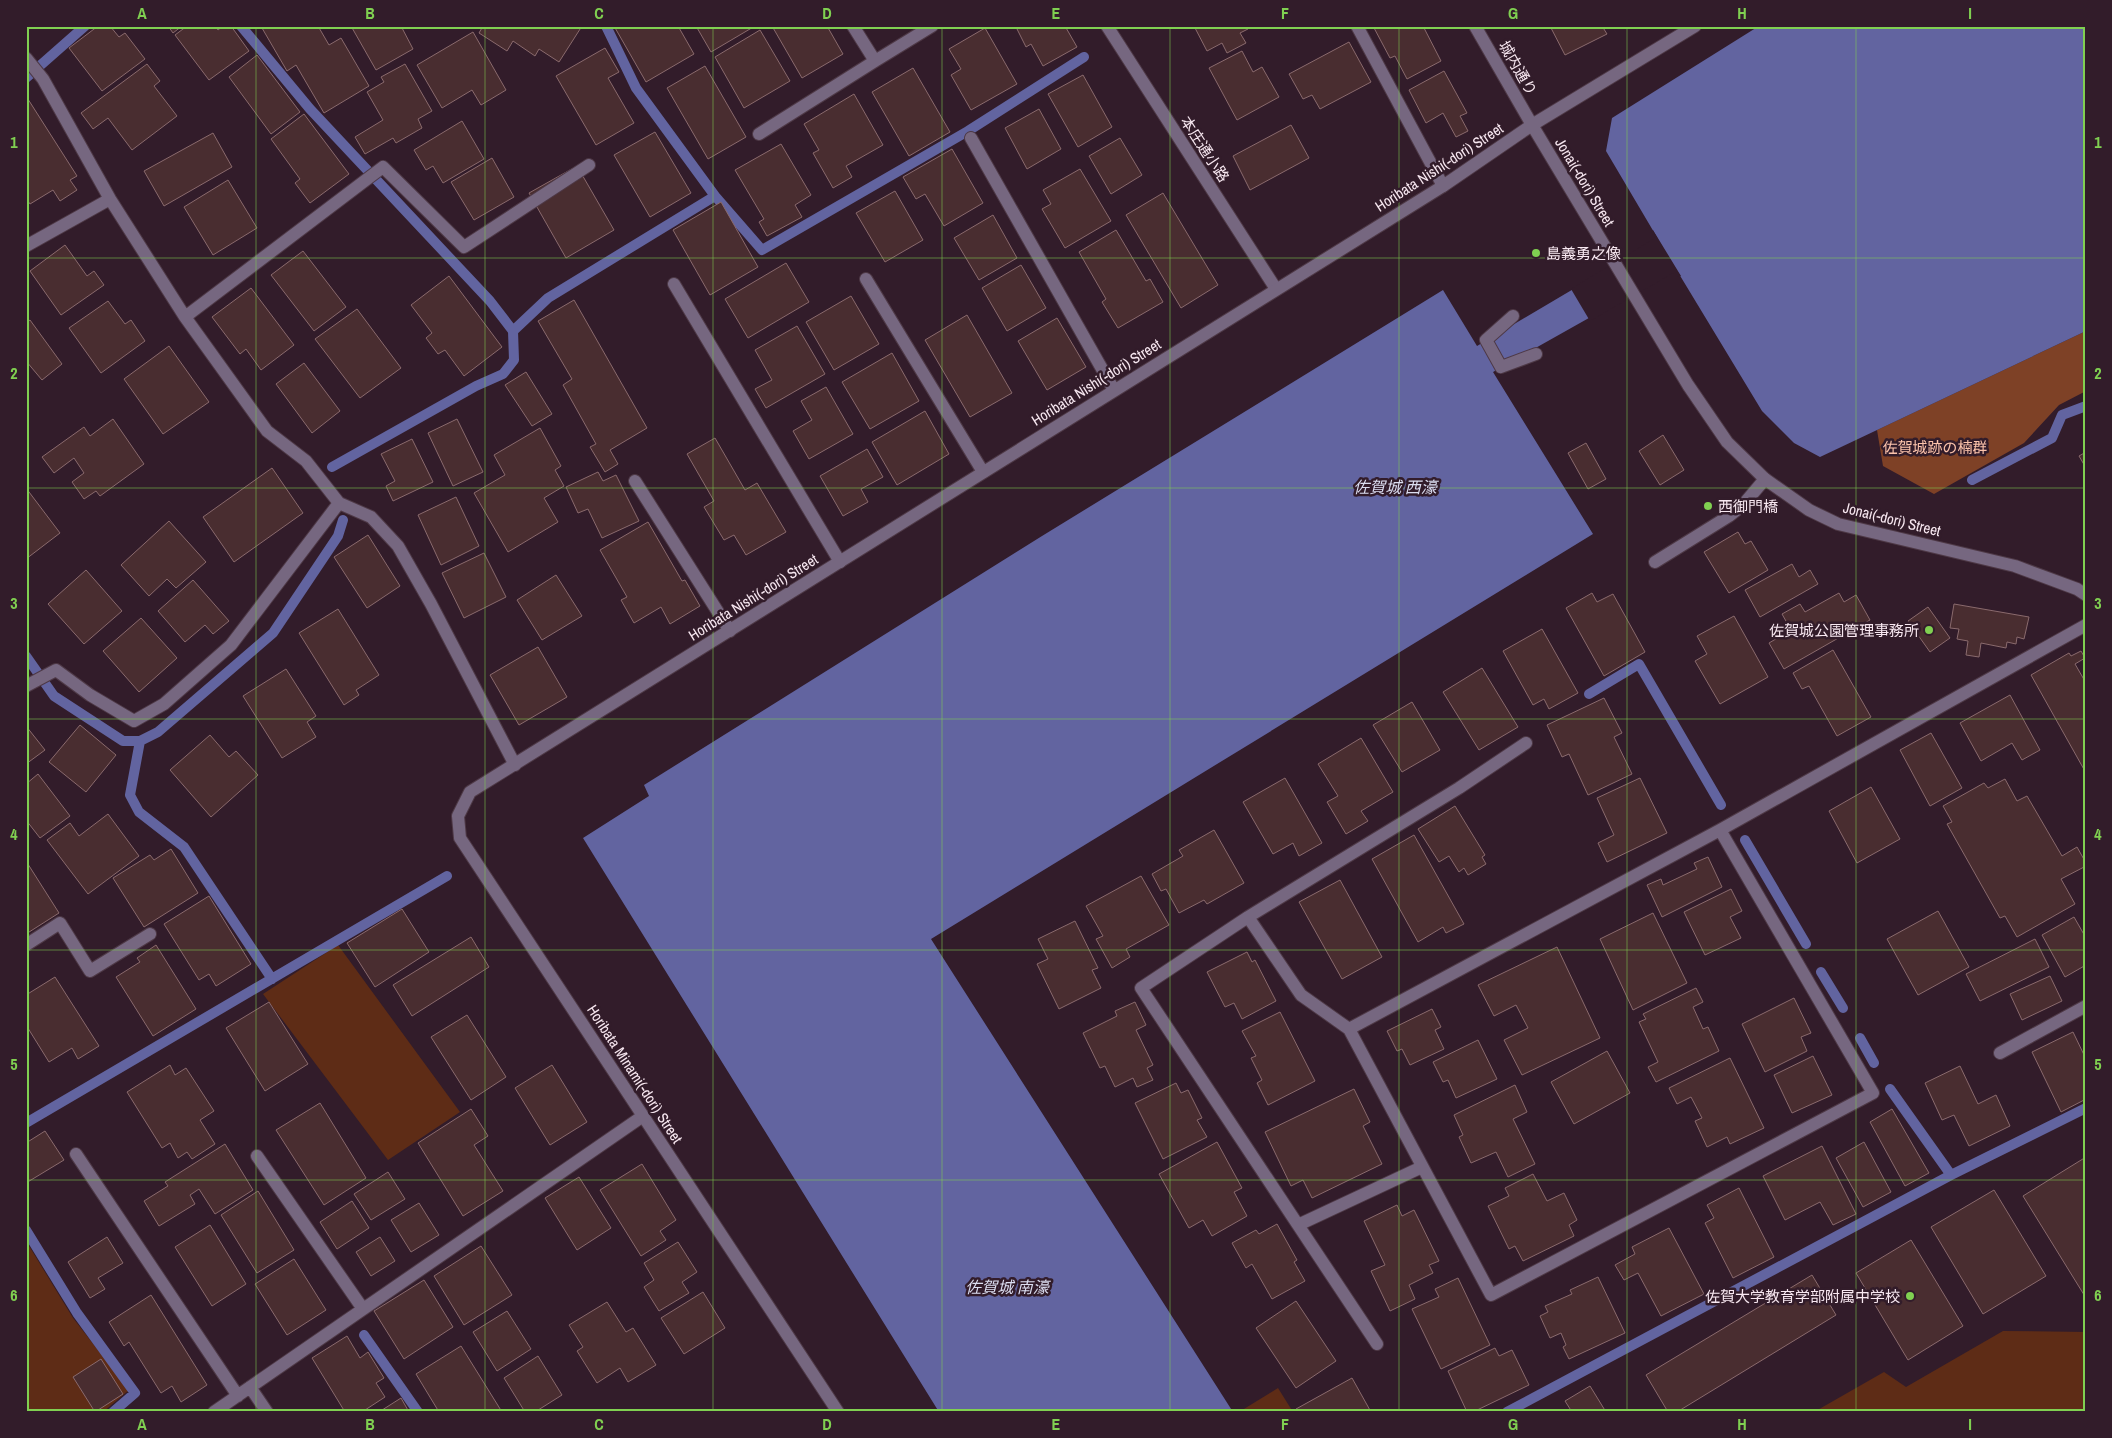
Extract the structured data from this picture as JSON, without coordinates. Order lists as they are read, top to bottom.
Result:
{
  "streets": {
    "street": [
      "城内通り",
      "本庄通小路",
      "Horibata Nishi(-dori) Street",
      "Jonai(-dori) Street",
      "Horibata Minami(-dori) Street"
    ]
  },
  "crossings": [
    ["城内通り", "Horibata Nishi(-dori) Street"],
    ["城内通り", "Jonai(-dori) Street"],
    ["本庄通小路", "Horibata Nishi(-dori) Street"],
    ["Horibata Nishi(-dori) Street", "Jonai(-dori) Street"],
    ["Horibata Nishi(-dori) Street", "Horibata Minami(-dori) Street"]
  ],
  "water": ["佐賀城 西濠", "佐賀城 南濠"],
  "parks": ["佐賀城跡の楠群"],
  "places": [
    "島義勇之像",
    "西御門橋",
    "佐賀城公園管理事務所",
    "佐賀大学教育学部附属中学校"
  ],
  "grid": {
    "columns": [
      "A",
      "B",
      "C",
      "D",
      "E",
      "F",
      "G",
      "H",
      "I"
    ],
    "rows": [
      "1",
      "2",
      "3",
      "4",
      "5",
      "6"
    ]
  }
}
